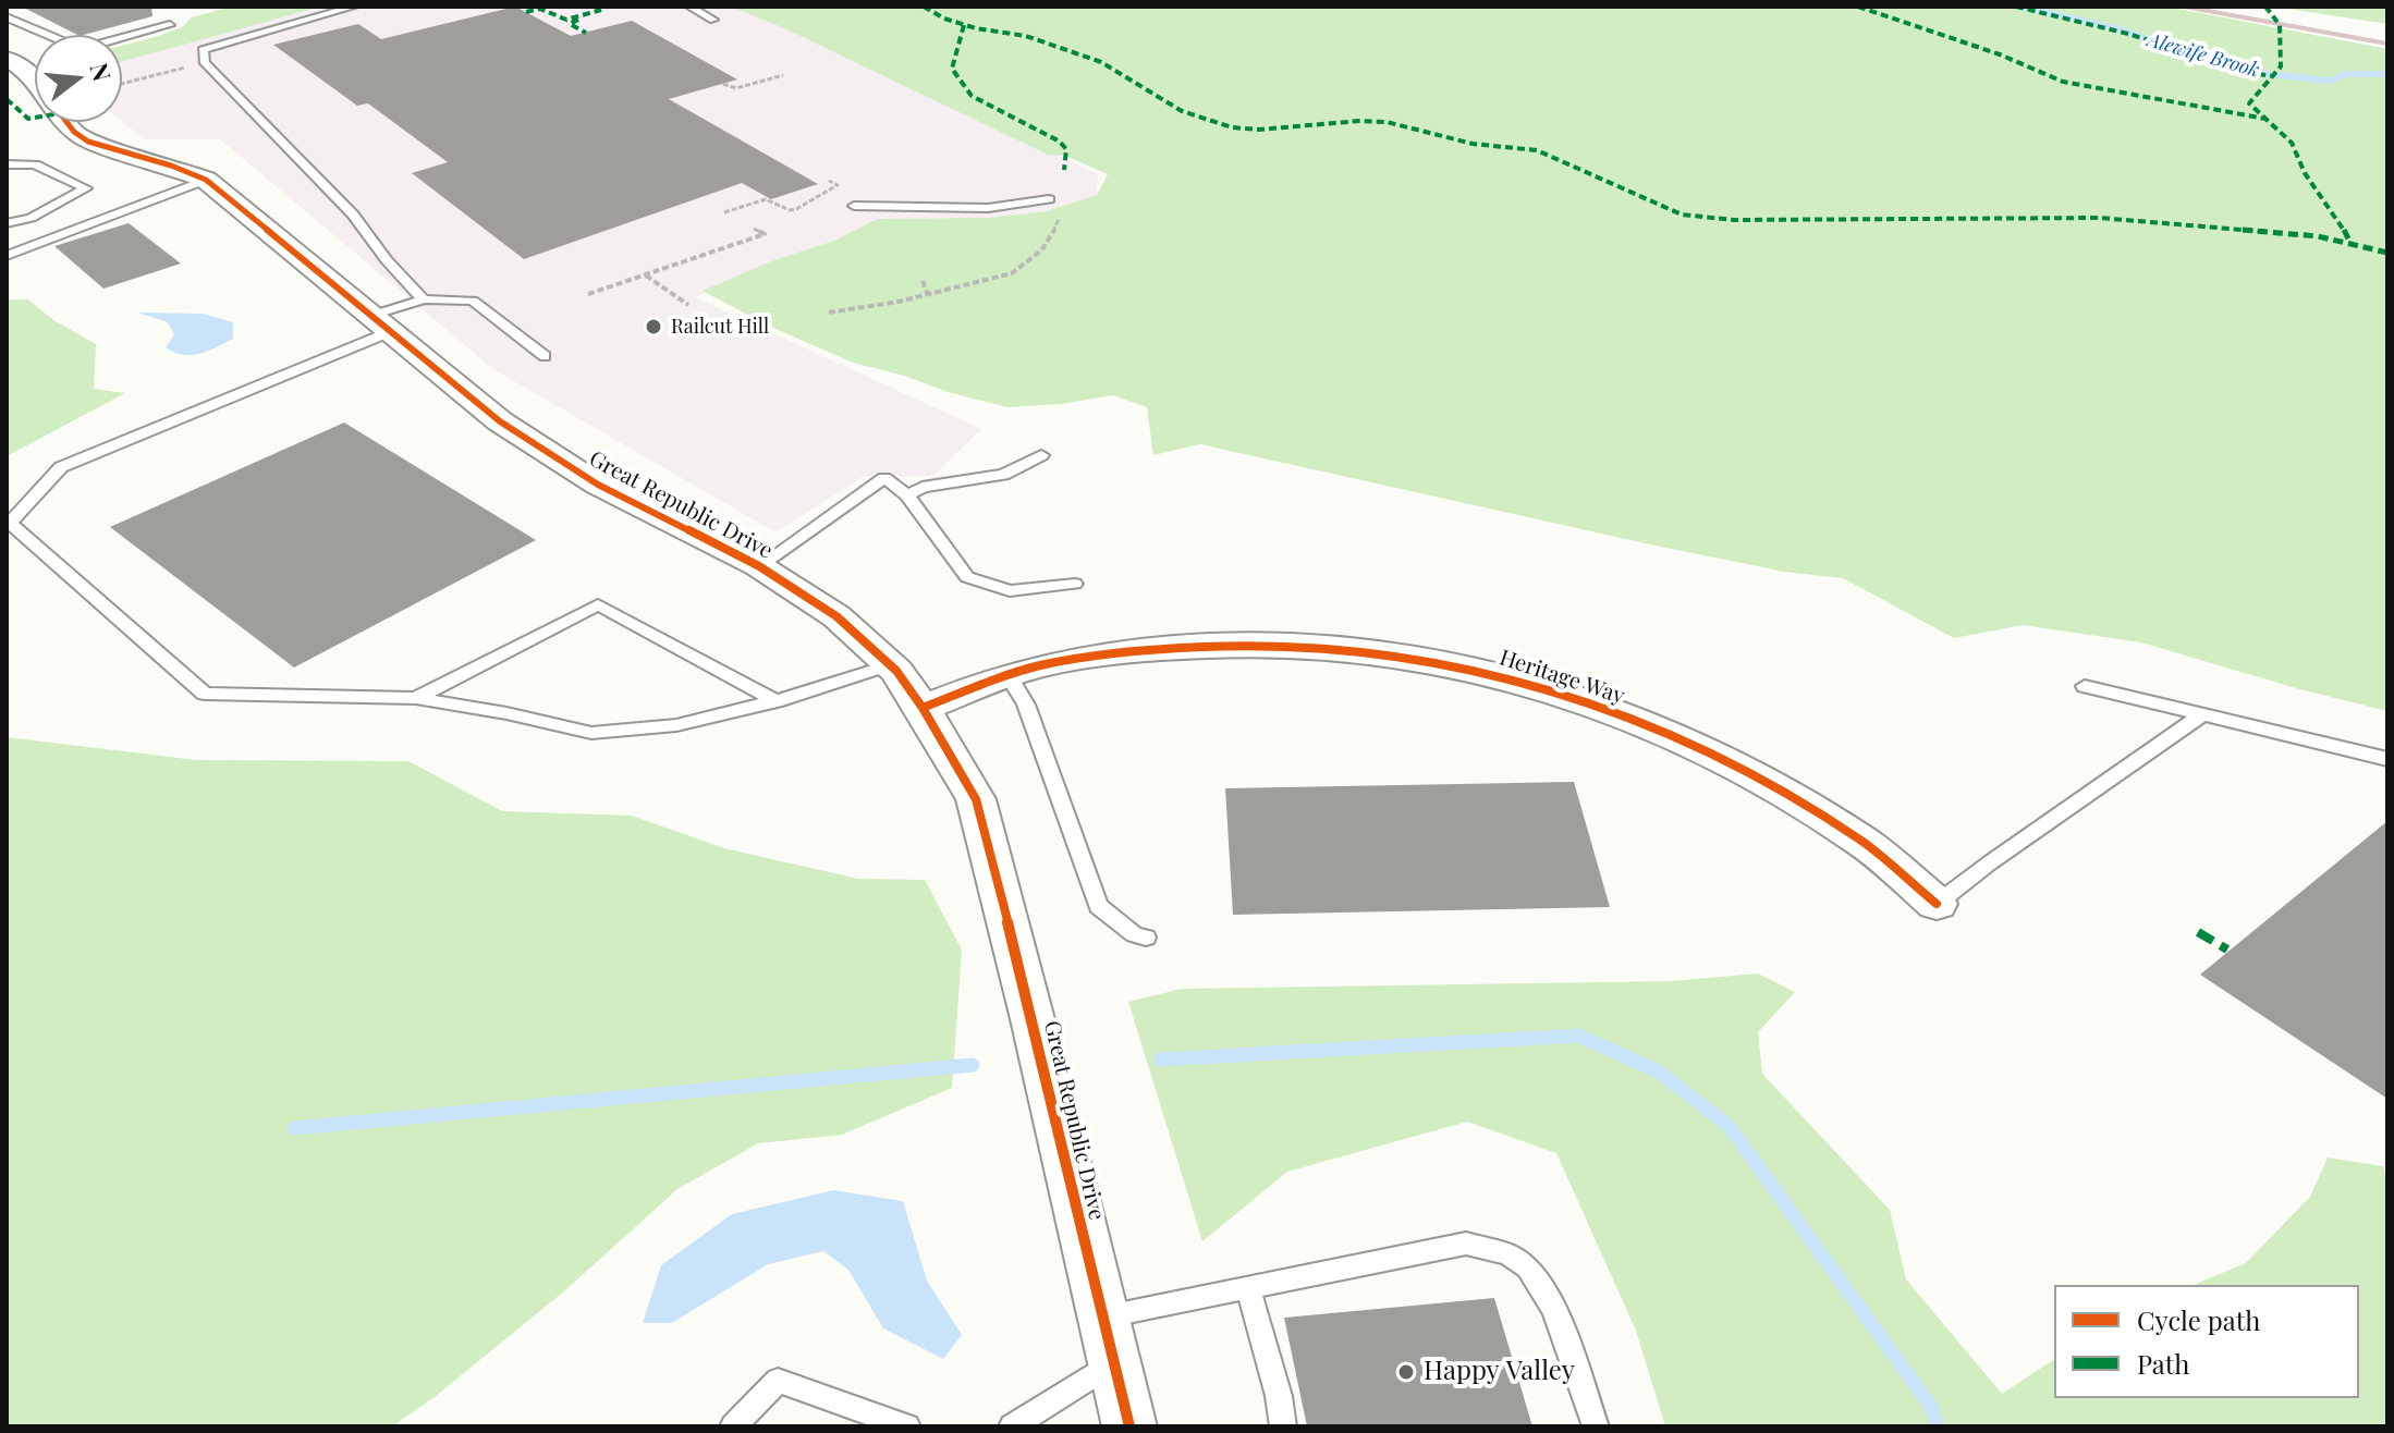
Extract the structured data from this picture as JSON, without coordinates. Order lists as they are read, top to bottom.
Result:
{
  "streets": {
    "street": ["Great Republic Drive", "Heritage Way"]
  },
  "crossings": [
    ["Great Republic Drive", "Heritage Way"]
  ],
  "water": ["Alewife Brook"],
  "places": ["Railcut Hill", "Happy Valley"],
  "legend": ["Cycle path", "Path"],
  "north": "right"
}
